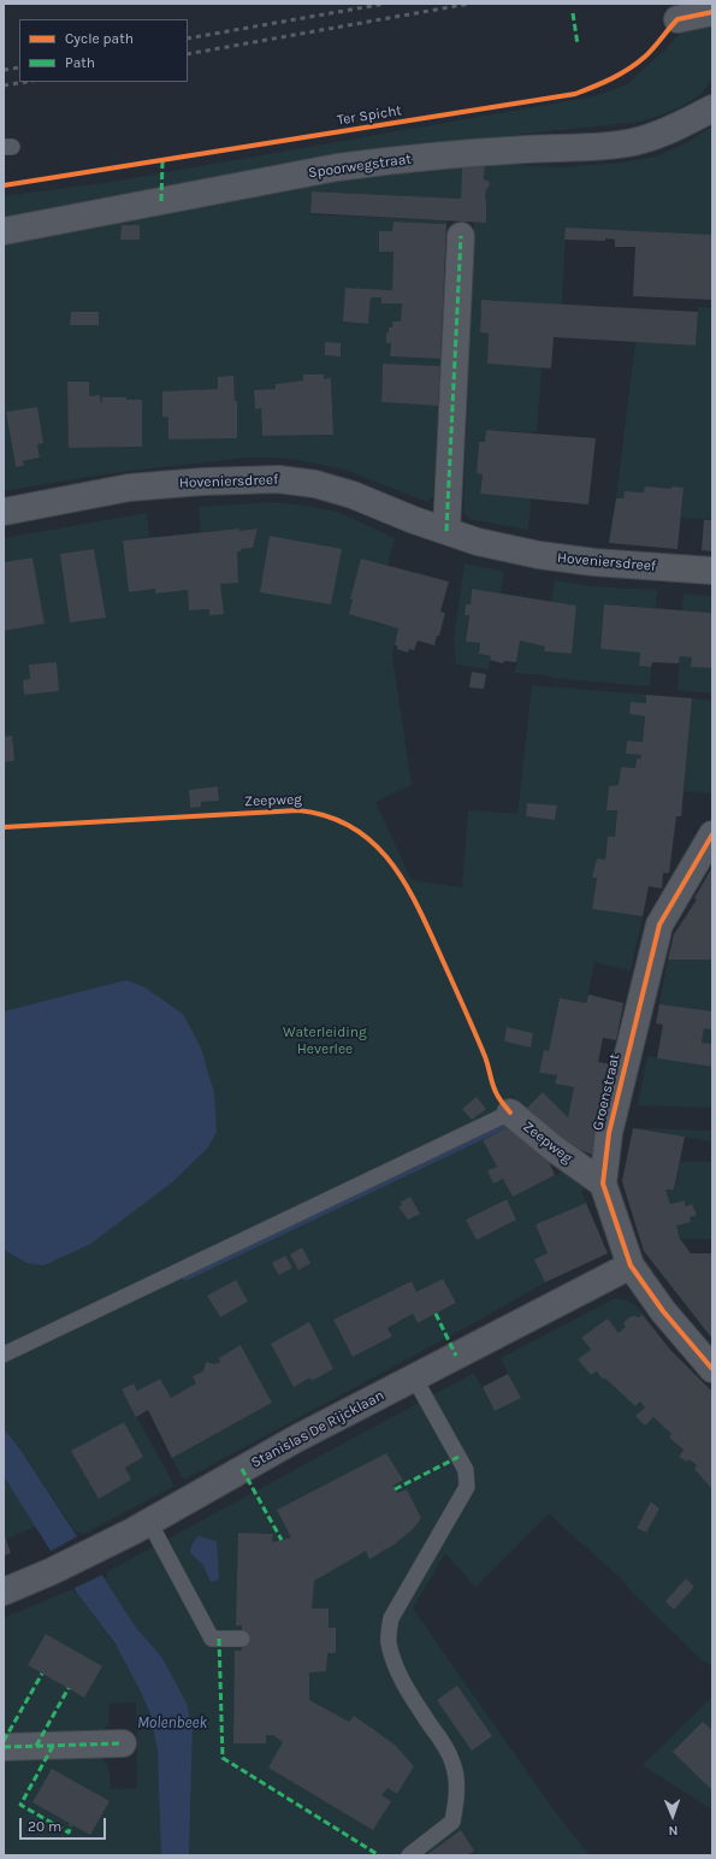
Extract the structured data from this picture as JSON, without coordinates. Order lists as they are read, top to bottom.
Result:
{
  "streets": {
    "street": [
      "Spoorwegstraat",
      "Hoveniersdreef",
      "Zeepweg",
      "Groenstraat",
      "Stanislas De Rijcklaan"
    ],
    "cycle path": ["Ter Spicht"]
  },
  "crossings": [
    ["Zeepweg", "Groenstraat"],
    ["Groenstraat", "Stanislas De Rijcklaan"]
  ],
  "water": ["Molenbeek"],
  "parks": ["Waterleiding Heverlee"],
  "legend": ["Cycle path", "Path"],
  "scale_bar": "20 m",
  "north": "bottom"
}
